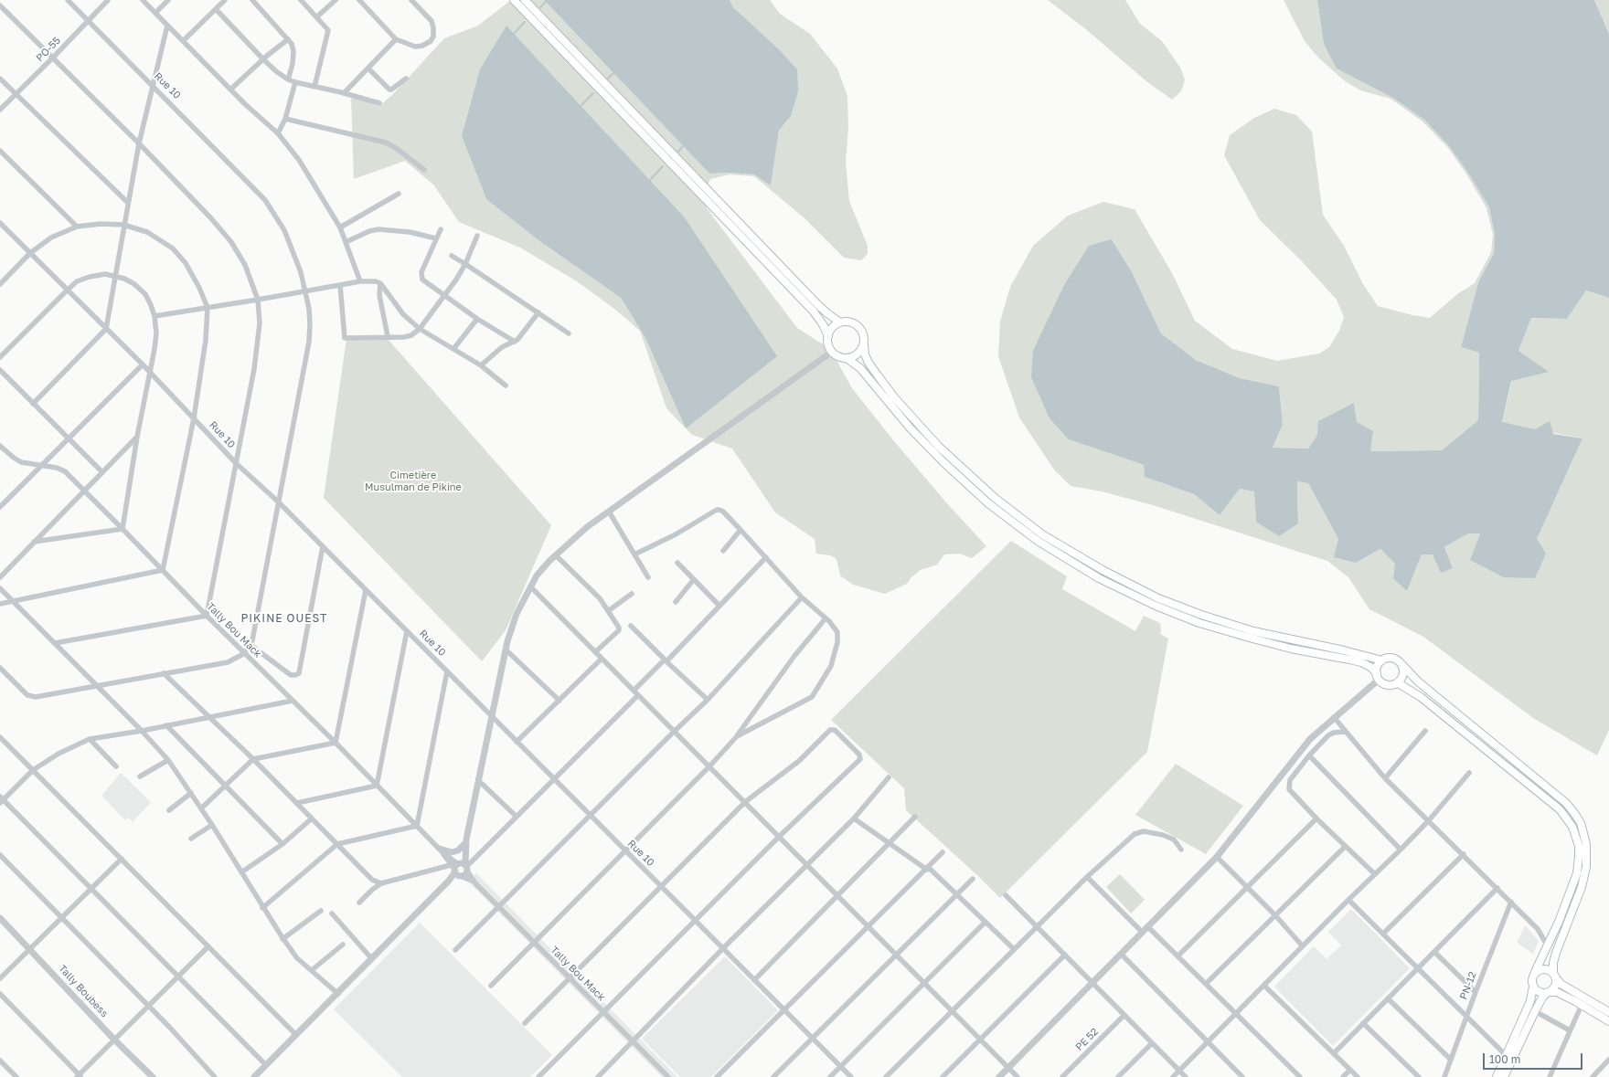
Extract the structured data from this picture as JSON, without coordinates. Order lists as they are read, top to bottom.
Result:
{
  "streets": {
    "street": [
      "PO-55",
      "Rue 10",
      "Tally Bou Mack",
      "PN-12",
      "Tally Boubess",
      "PE 52"
    ]
  },
  "crossings": [
    ["PO-55", "Rue 10"]
  ],
  "districts": ["PIKINE OUEST"],
  "parks": ["Cimetière Musulman de Pikine"],
  "scale_bar": "100 m"
}
